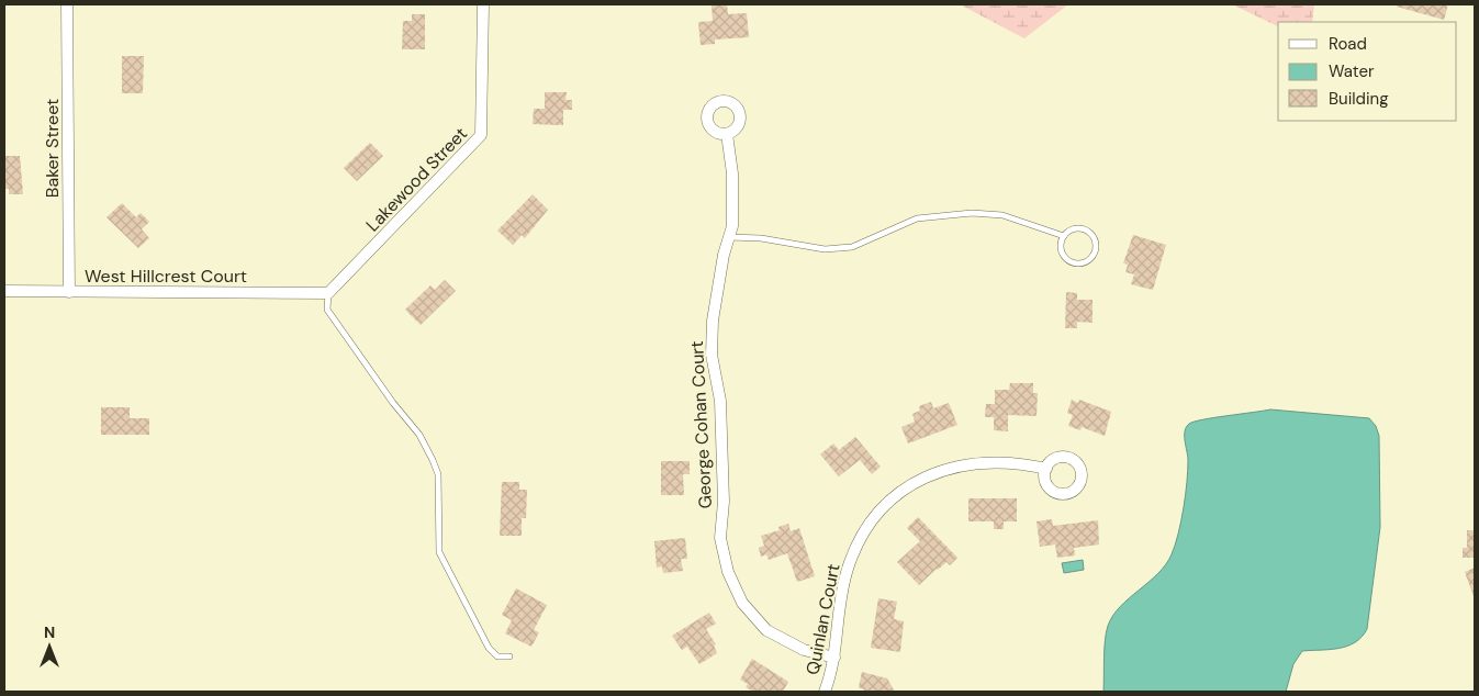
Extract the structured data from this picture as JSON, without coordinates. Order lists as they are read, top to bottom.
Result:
{
  "streets": {
    "street": [
      "Baker Street",
      "Lakewood Street",
      "West Hillcrest Court",
      "George Cohan Court",
      "Quinlan Court"
    ]
  },
  "crossings": [
    ["Baker Street", "West Hillcrest Court"],
    ["Lakewood Street", "West Hillcrest Court"],
    ["George Cohan Court", "Quinlan Court"]
  ],
  "legend": ["Road", "Water", "Building"],
  "north": "top"
}
